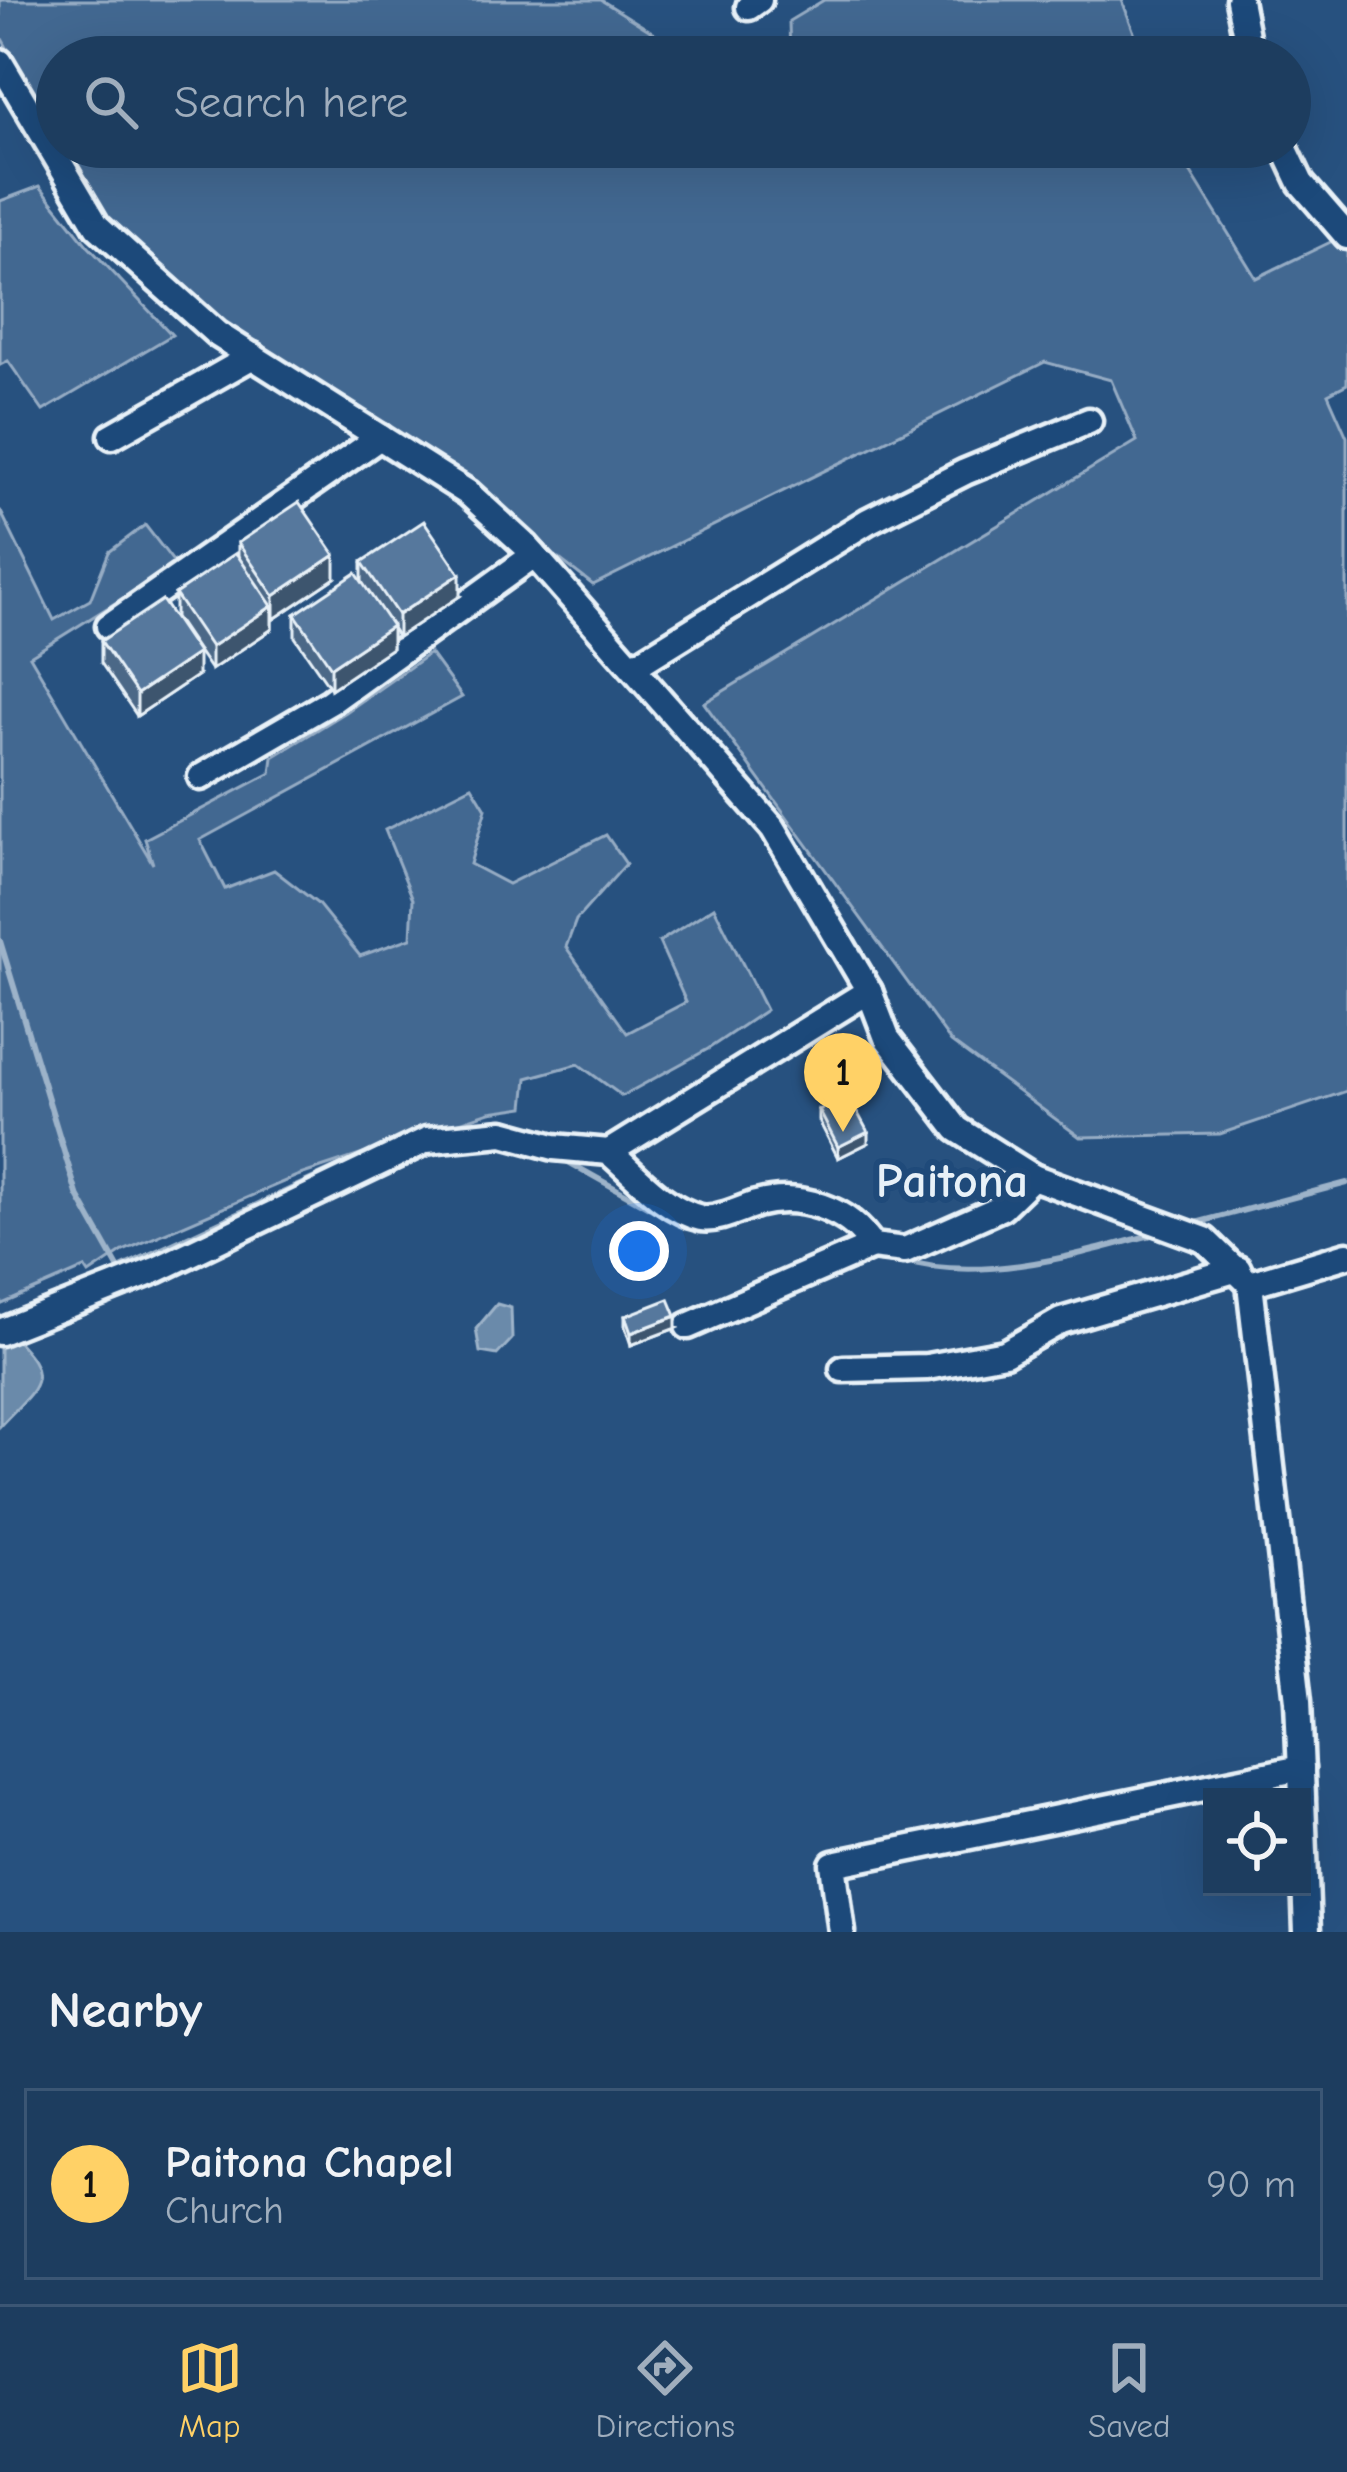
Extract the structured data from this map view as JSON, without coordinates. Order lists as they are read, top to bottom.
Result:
{
  "districts": ["Paitona"],
  "page": {
    "search": "Search here",
    "pins": "1",
    "heading": "Nearby",
    "list": [
      {
        "mark": "1",
        "name": "Paitona Chapel",
        "note": "Church",
        "value": "90 m"
      }
    ],
    "nav": ["Map", "Directions", "Saved"]
  }
}
